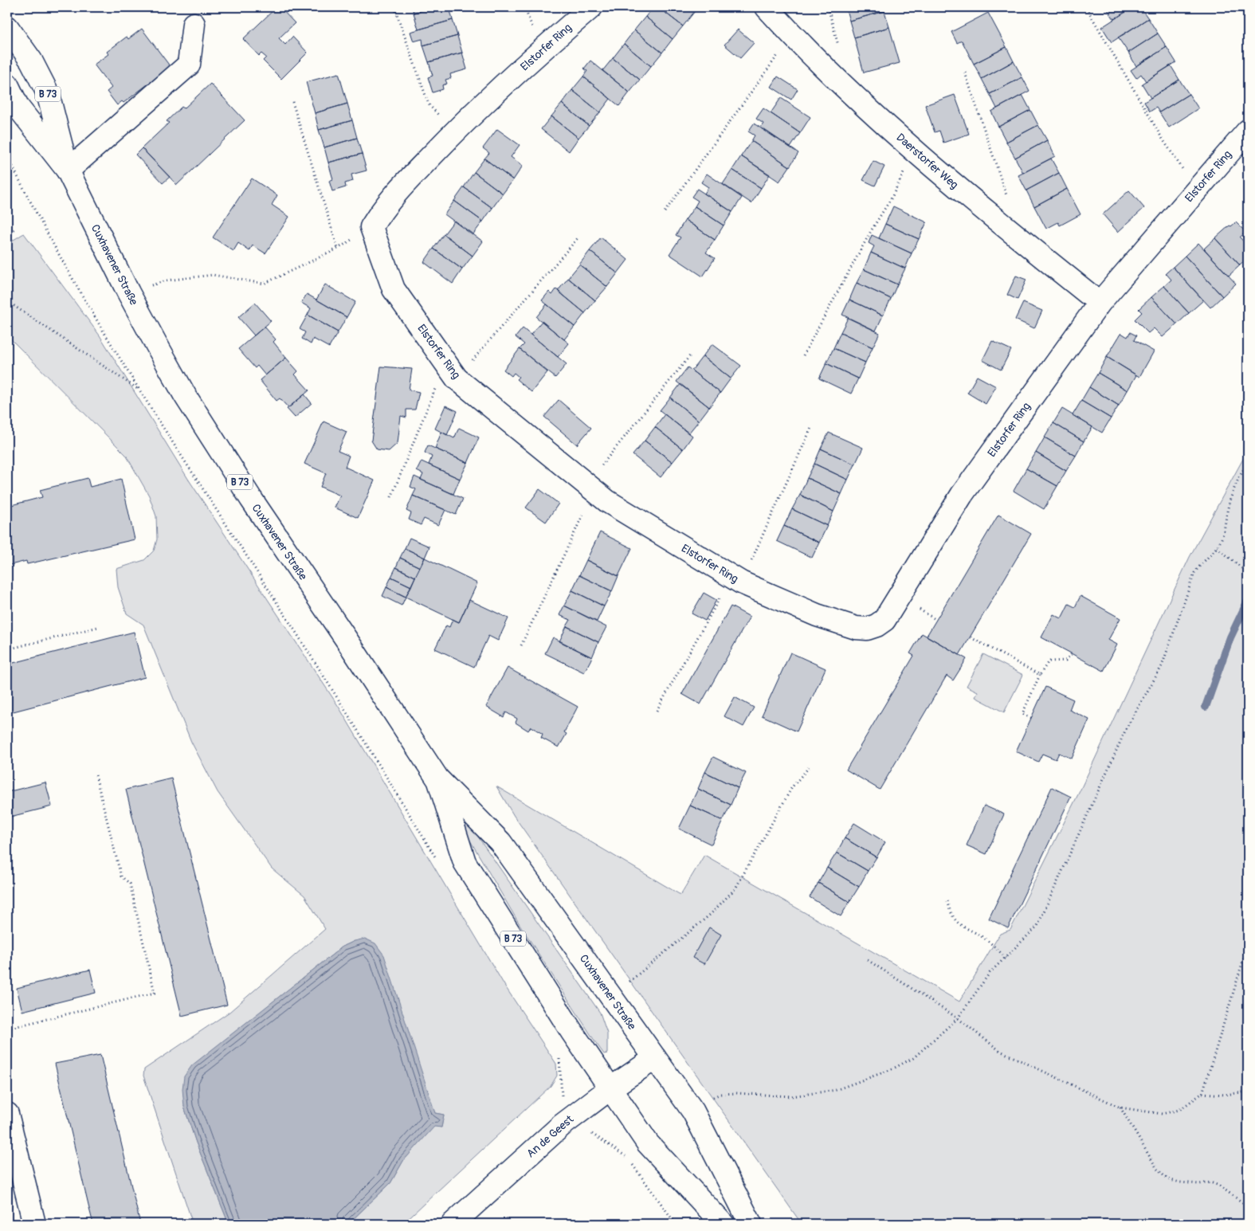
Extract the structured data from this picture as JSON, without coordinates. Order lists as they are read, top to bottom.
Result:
{
  "streets": {
    "street": [
      "Elstorfer Ring",
      "B 73",
      "Daerstorfer Weg",
      "Cuxhavener Straße",
      "An de Geest"
    ]
  },
  "crossings": [
    ["Elstorfer Ring", "Daerstorfer Weg"],
    ["Cuxhavener Straße", "An de Geest"]
  ]
}
